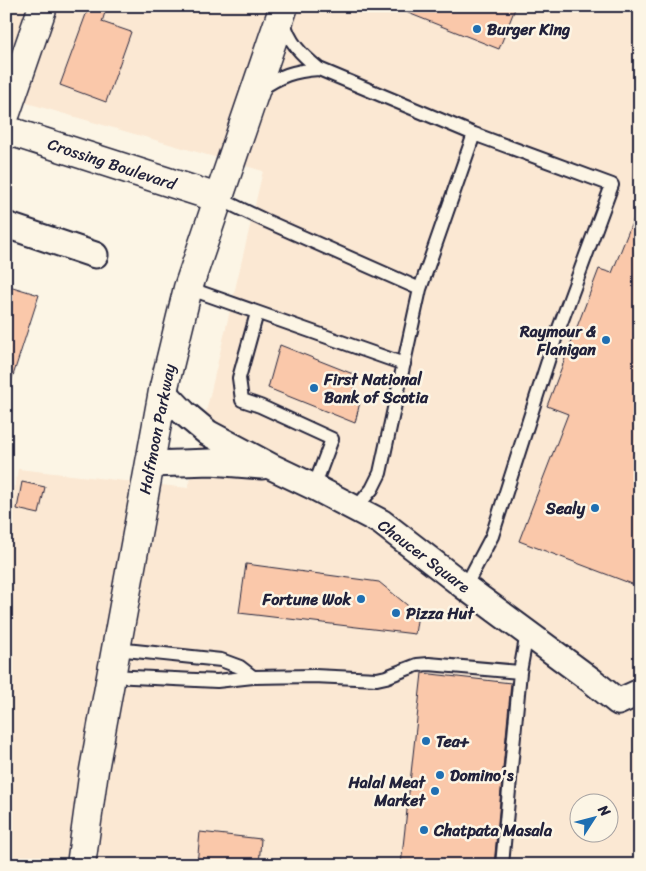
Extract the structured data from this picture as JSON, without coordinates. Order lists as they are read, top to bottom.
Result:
{
  "streets": {
    "main road": ["Crossing Boulevard", "Halfmoon Parkway"],
    "street": ["Chaucer Square"]
  },
  "crossings": [
    ["Crossing Boulevard", "Halfmoon Parkway"],
    ["Halfmoon Parkway", "Chaucer Square"]
  ],
  "places": [
    "Burger King",
    "Raymour & Flanigan",
    "First National Bank of Scotia",
    "Sealy",
    "Fortune Wok",
    "Pizza Hut",
    "Tea+",
    "Domino's",
    "Halal Meat Market",
    "Chatpata Masala"
  ],
  "north": "top right"
}
